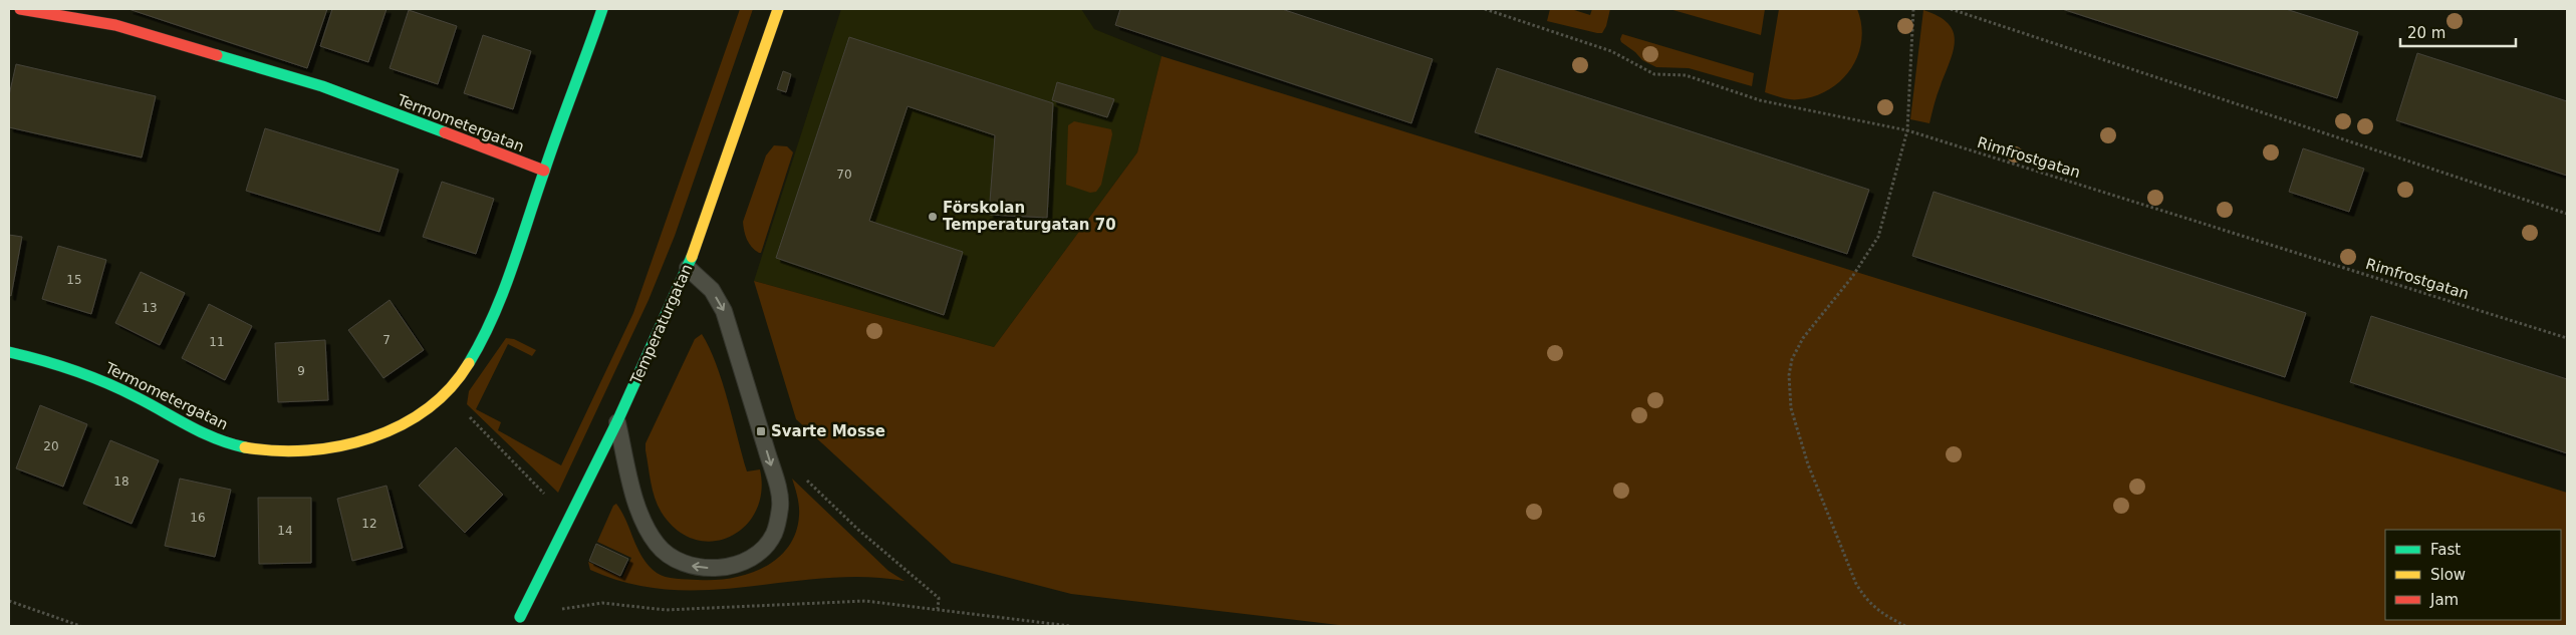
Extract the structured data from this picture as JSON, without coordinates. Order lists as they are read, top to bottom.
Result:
{
  "streets": {
    "street": ["Termometergatan", "Temperaturgatan"],
    "path": ["Rimfrostgatan"]
  },
  "places": {
    "other": ["Förskolan Temperaturgatan 70"],
    "transit": ["Svarte Mosse"]
  },
  "house_numbers": [
    "70",
    "15",
    "13",
    "7",
    "11",
    "9",
    "20",
    "18",
    "16",
    "12",
    "14"
  ],
  "legend": ["Fast", "Slow", "Jam"],
  "scale_bar": "20 m"
}
